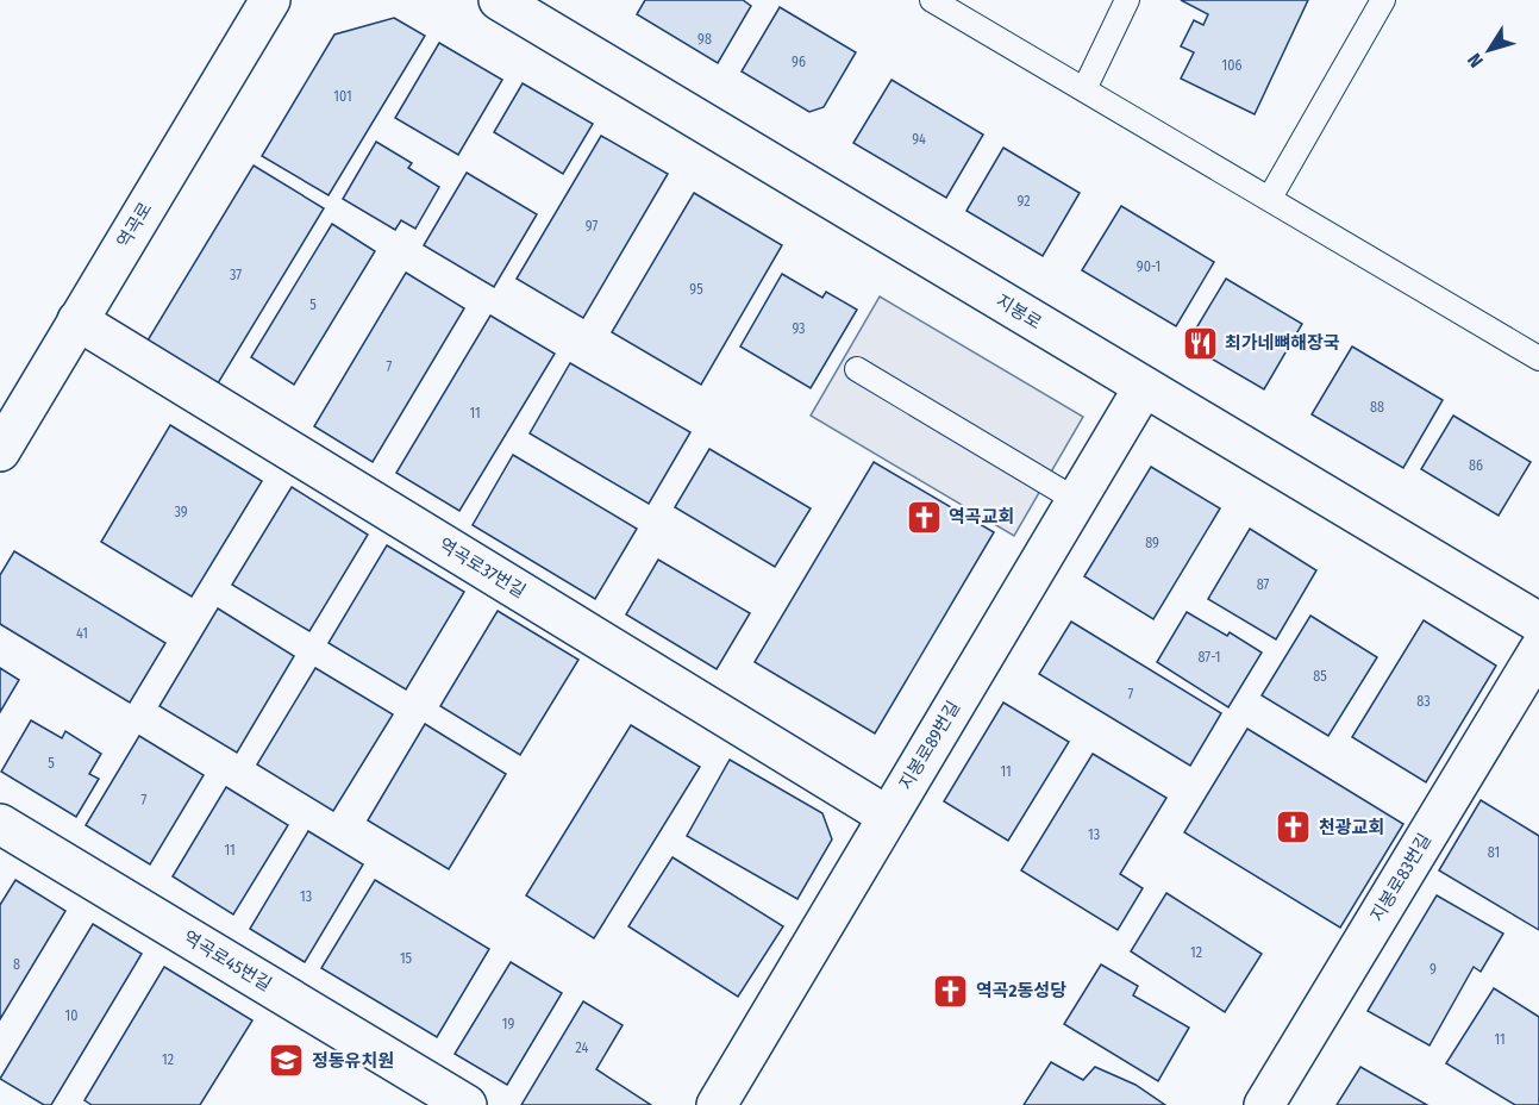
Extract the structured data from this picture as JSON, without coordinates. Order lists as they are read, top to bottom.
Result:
{
  "streets": {
    "street": [
      "역곡로",
      "지봉로",
      "역곡로37번길",
      "지봉로89번길",
      "지봉로83번길",
      "역곡로45번길"
    ]
  },
  "crossings": [
    ["역곡로", "역곡로37번길"],
    ["지봉로", "지봉로89번길"],
    ["역곡로37번길", "지봉로89번길"]
  ],
  "places": {
    "restaurant": ["최가네뼈해장국"],
    "church": ["역곡교회", "천광교회", "역곡2동성당"],
    "school or university": ["정동유치원"]
  },
  "house_numbers": [
    "98",
    "96",
    "106",
    "101",
    "94",
    "92",
    "97",
    "90-1",
    "37",
    "95",
    "5",
    "93",
    "7",
    "88",
    "11",
    "86",
    "39",
    "89",
    "87",
    "41",
    "87-1",
    "85",
    "7",
    "83",
    "5",
    "11",
    "7",
    "13",
    "11",
    "81",
    "13",
    "12",
    "15",
    "8",
    "9",
    "10",
    "19",
    "11",
    "24",
    "12"
  ],
  "north": "bottom left"
}
